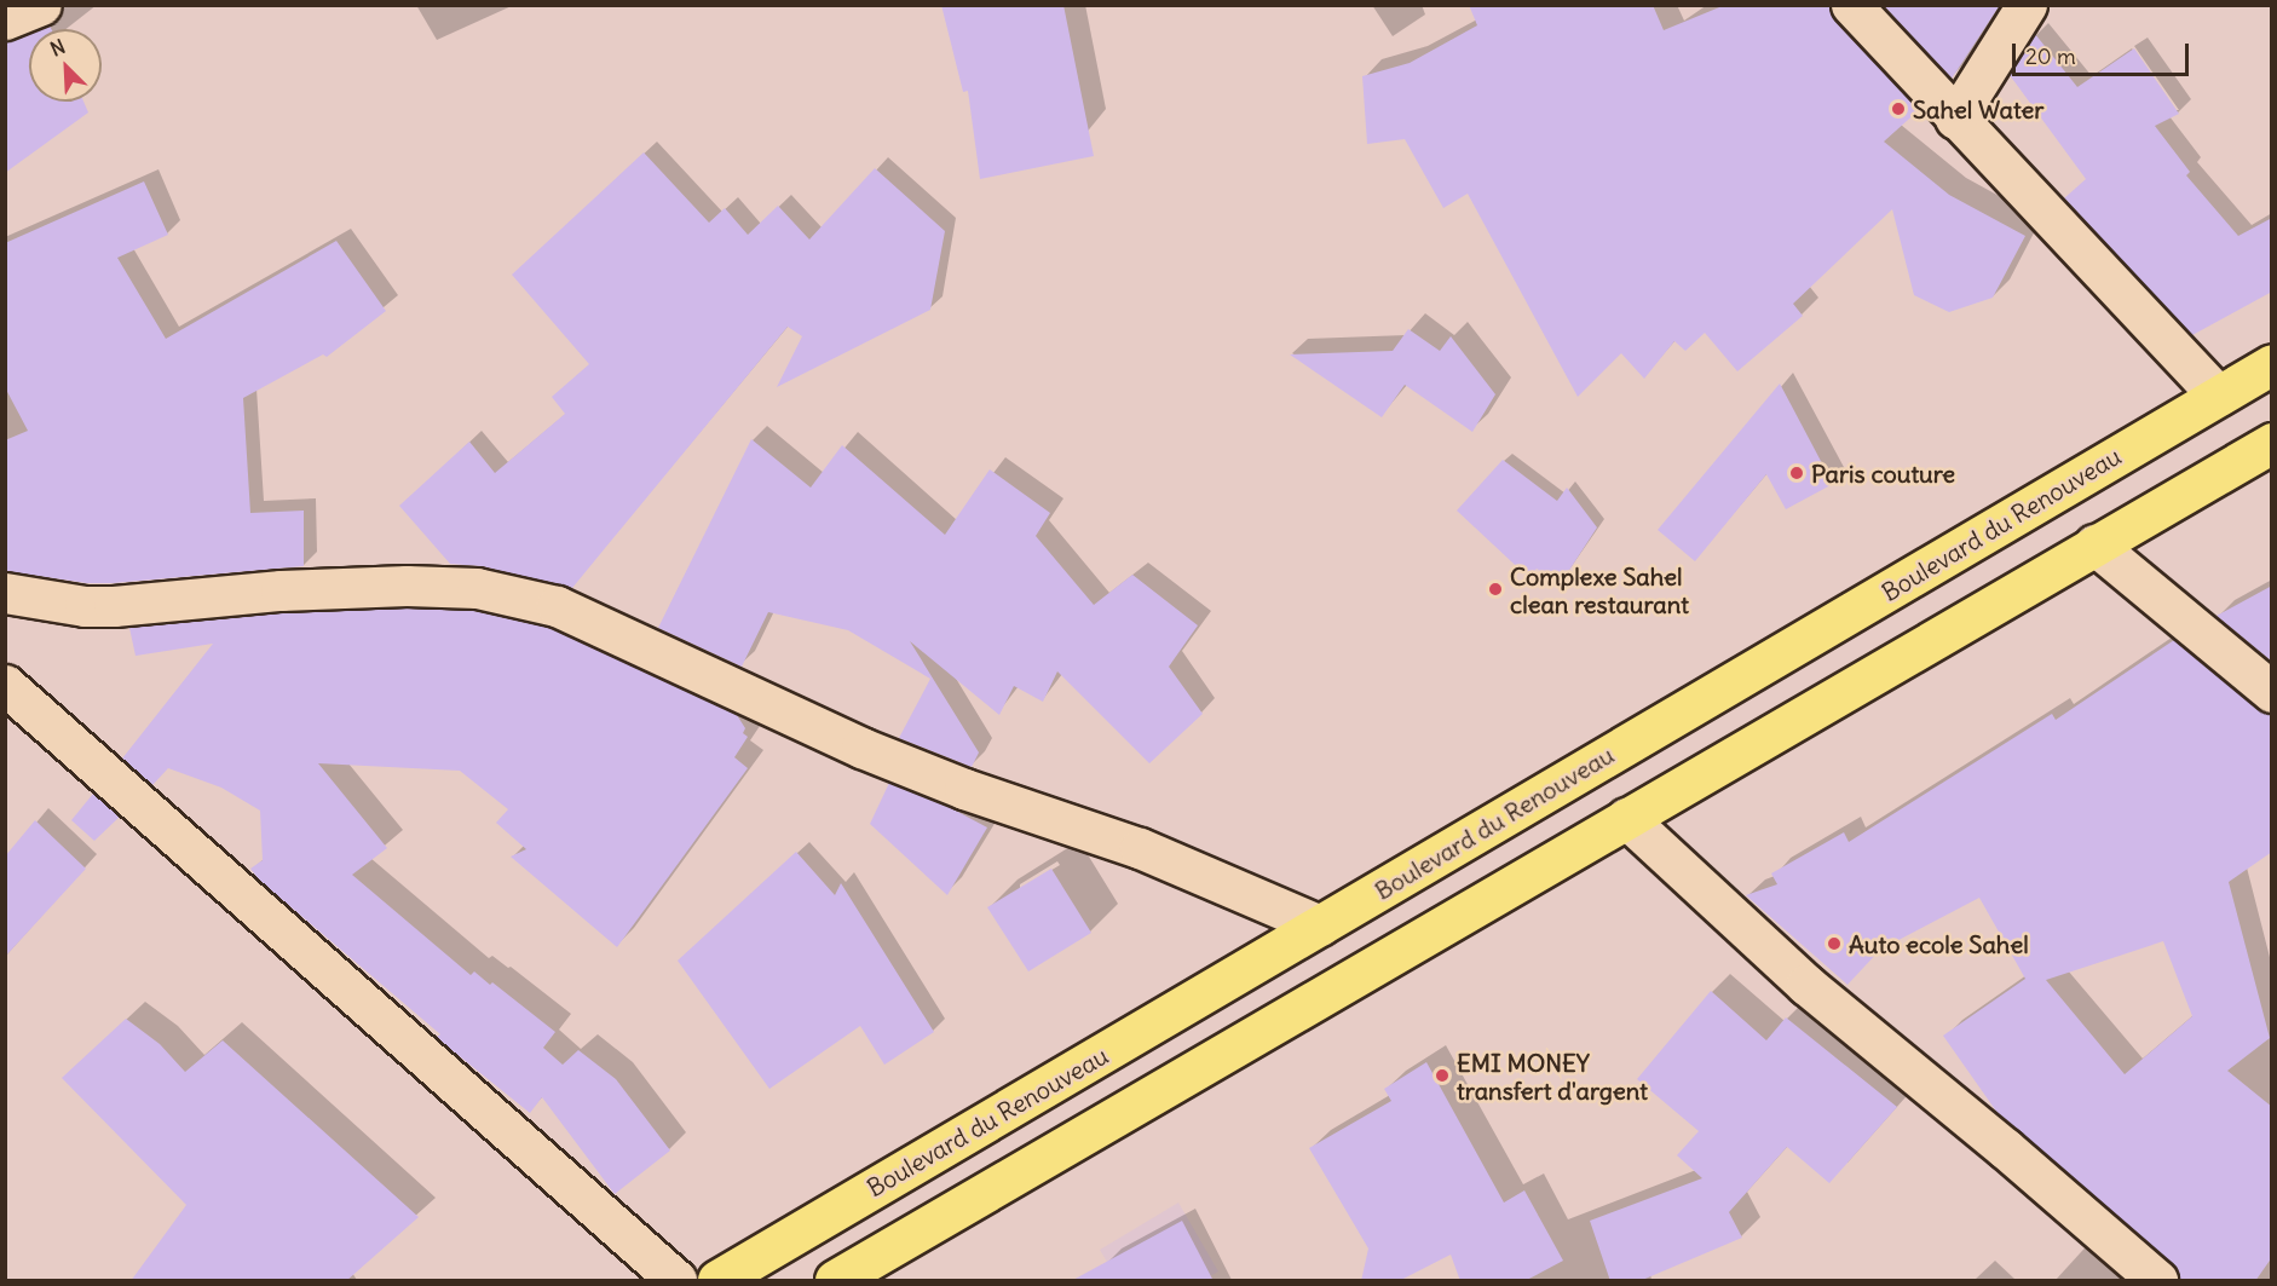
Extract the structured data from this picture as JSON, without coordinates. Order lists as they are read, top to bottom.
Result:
{
  "streets": {
    "main road": ["Boulevard du Renouveau"]
  },
  "places": [
    "Sahel Water",
    "Paris couture",
    "Complexe Sahel clean restaurant",
    "Auto ecole Sahel",
    "EMI MONEY transfert d'argent"
  ],
  "scale_bar": "20 m",
  "north": "top left"
}
